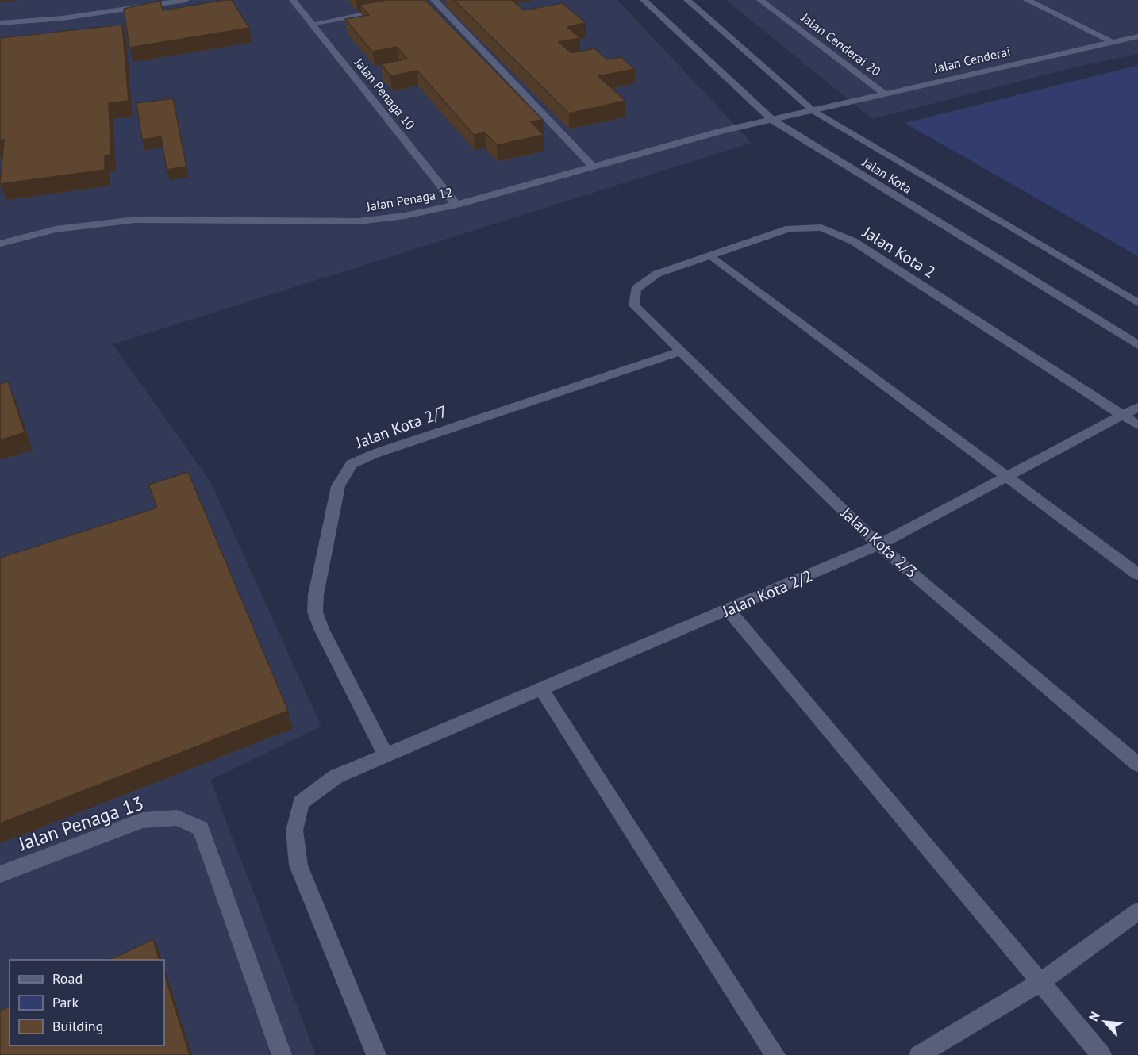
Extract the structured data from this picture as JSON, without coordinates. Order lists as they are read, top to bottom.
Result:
{
  "streets": {
    "street": [
      "Jalan Cenderai 20",
      "Jalan Cenderai",
      "Jalan Penaga 10",
      "Jalan Kota",
      "Jalan Penaga 12",
      "Jalan Kota 2",
      "Jalan Kota 2/7",
      "Jalan Kota 2/3",
      "Jalan Kota 2/2",
      "Jalan Penaga 13"
    ]
  },
  "crossings": [
    ["Jalan Cenderai 20", "Jalan Cenderai"],
    ["Jalan Cenderai", "Jalan Kota"],
    ["Jalan Cenderai", "Jalan Penaga 12"],
    ["Jalan Penaga 10", "Jalan Penaga 12"],
    ["Jalan Kota", "Jalan Penaga 12"],
    ["Jalan Kota 2", "Jalan Kota 2/3"],
    ["Jalan Kota 2", "Jalan Kota 2/2"],
    ["Jalan Kota 2/7", "Jalan Kota 2/3"],
    ["Jalan Kota 2/7", "Jalan Kota 2/2"],
    ["Jalan Kota 2/3", "Jalan Kota 2/2"]
  ],
  "legend": ["Road", "Park", "Building"],
  "north": "top left"
}
